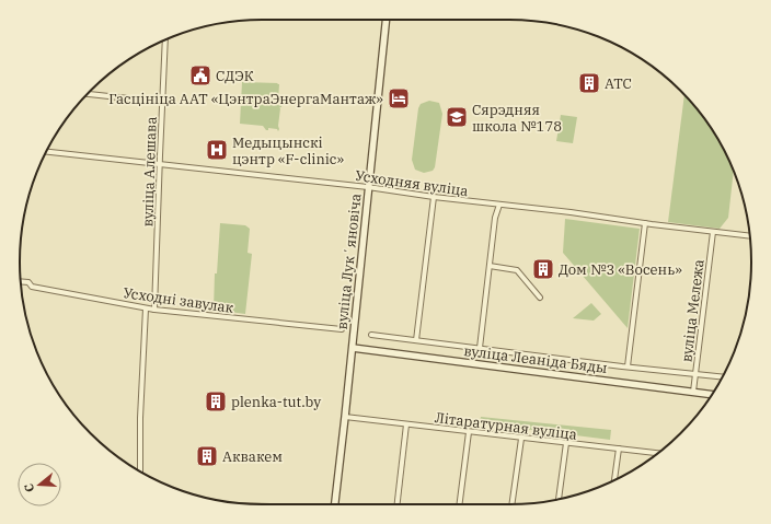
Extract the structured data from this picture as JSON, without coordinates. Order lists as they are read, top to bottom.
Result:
{
  "streets": {
    "main road": ["вуліца Лукʼяновіча", "вуліца Леаніда Бяды"],
    "street": [
      "вуліца Алешава",
      "Усходняя вуліца",
      "Усходні завулак",
      "вуліца Мележа",
      "Літаратурная вуліца"
    ]
  },
  "crossings": [
    ["вуліца Алешава", "Усходняя вуліца"],
    ["вуліца Алешава", "Усходні завулак"],
    ["Усходняя вуліца", "вуліца Лукʼяновіча"],
    ["Усходняя вуліца", "вуліца Мележа"],
    ["вуліца Лукʼяновіча", "вуліца Леаніда Бяды"],
    ["вуліца Лукʼяновіча", "Літаратурная вуліца"],
    ["вуліца Мележа", "вуліца Леаніда Бяды"]
  ],
  "places": {
    "public building": ["СДЭК"],
    "building": [
      "АТС",
      "Дом №3 «Восень»",
      "plenka-tut.by",
      "Аквакем"
    ],
    "hotel": ["Гасцініца ААТ «ЦэнтраЭнергаМантаж»"],
    "school or university": ["Сярэдняя школа №178"],
    "hospital": ["Медыцынскі цэнтр «F-clinic»"]
  },
  "north": "left"
}
